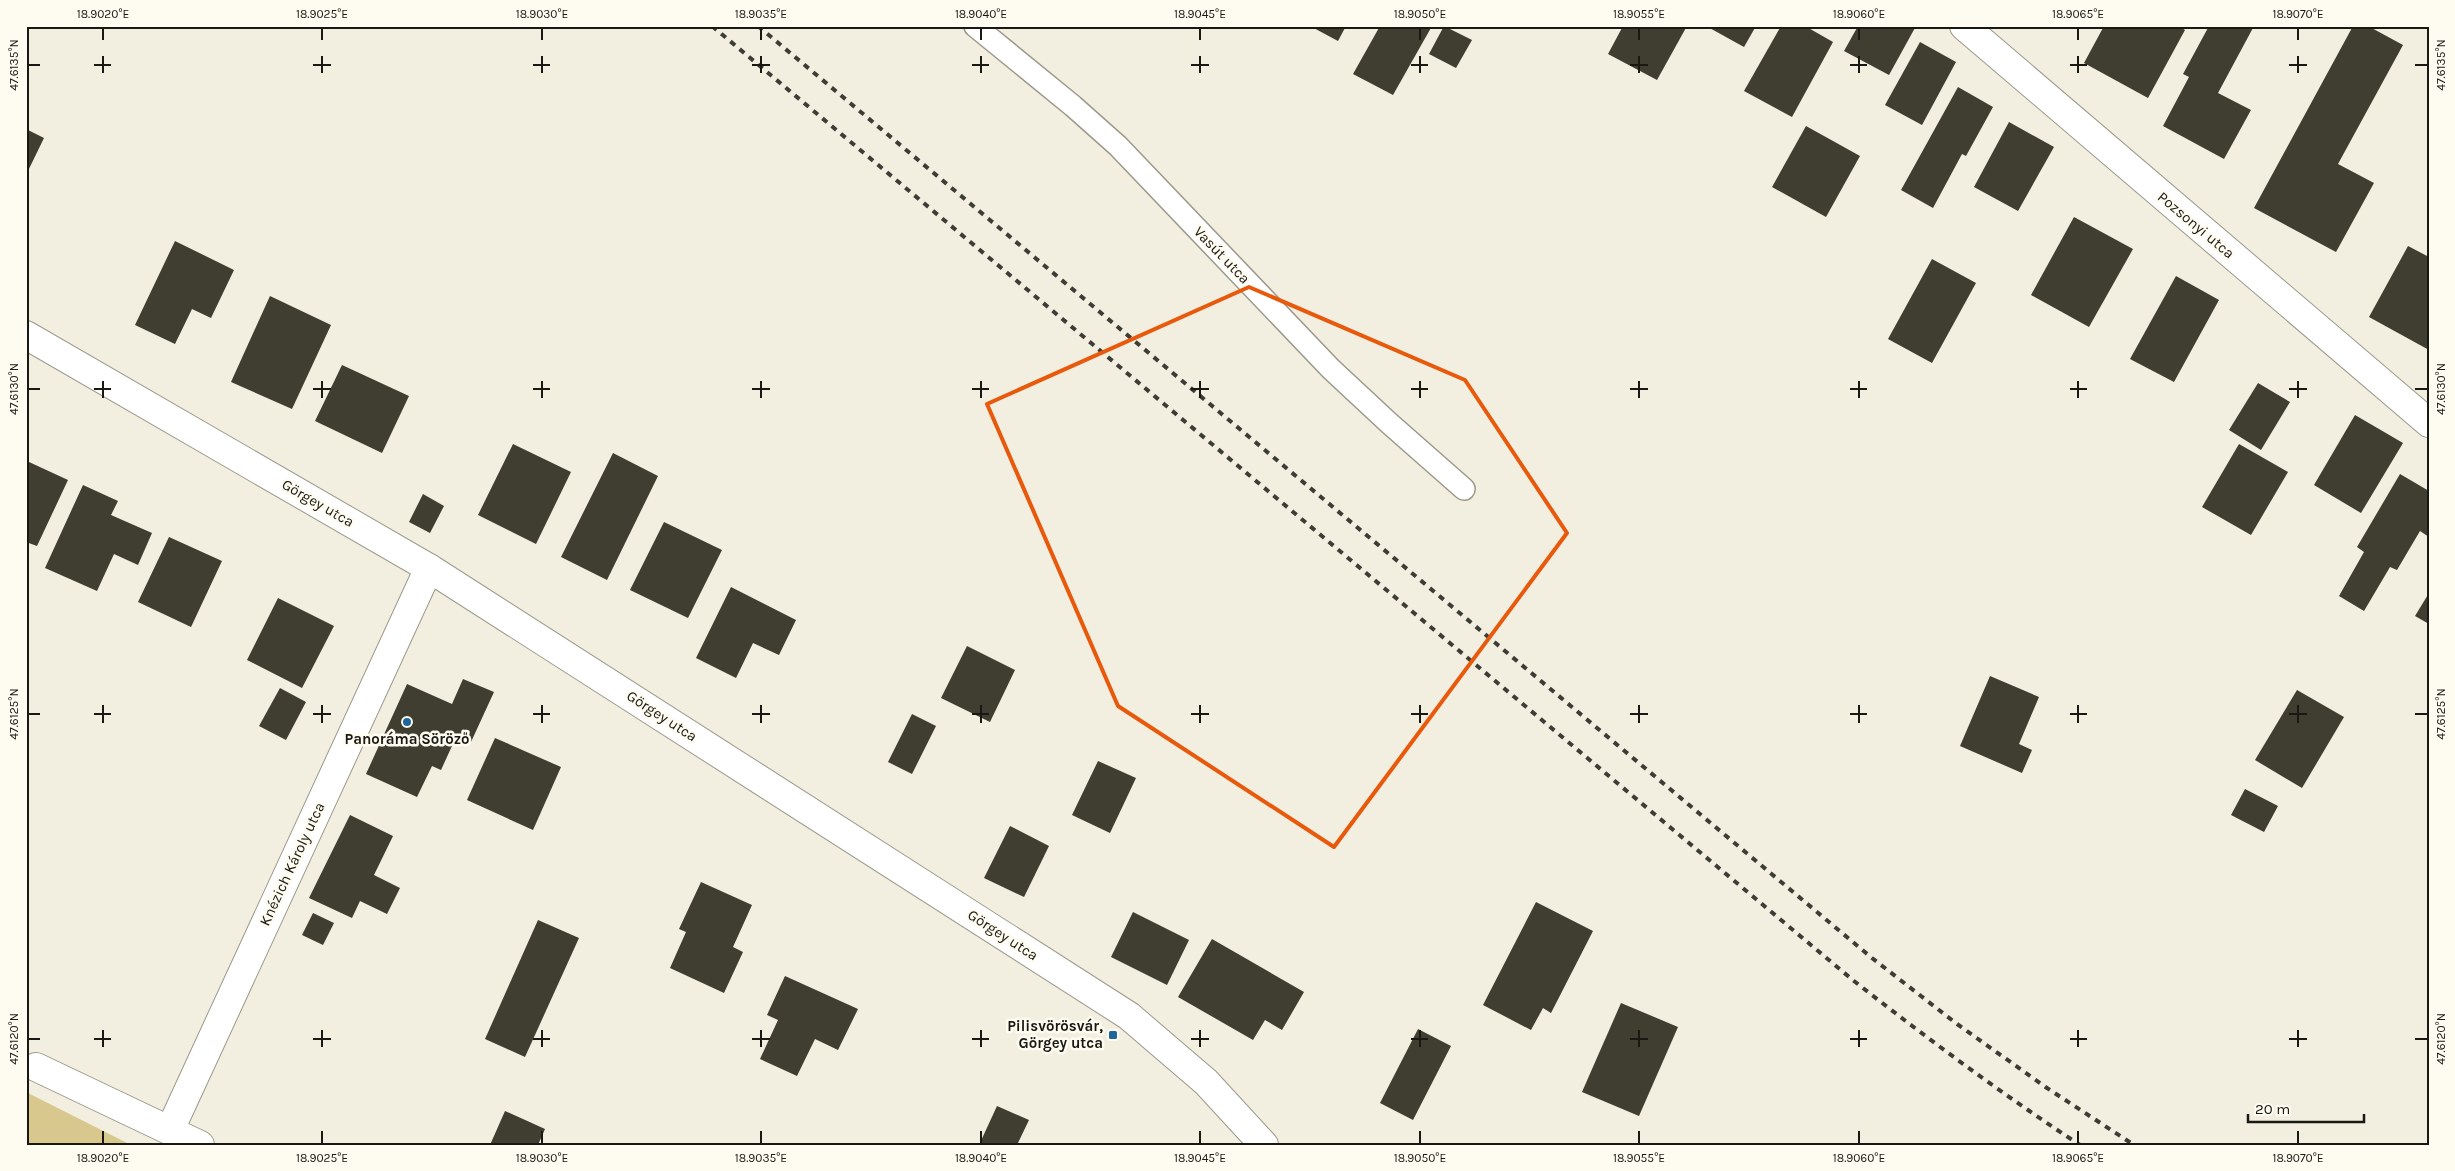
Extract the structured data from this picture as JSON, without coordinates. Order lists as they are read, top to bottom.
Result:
{
  "streets": {
    "street": ["Pozsonyi utca", "Görgey utca", "Knézich Károly utca"],
    "lane": ["Vasút utca"]
  },
  "crossings": [
    ["Görgey utca", "Knézich Károly utca"]
  ],
  "places": {
    "other": ["Panoráma Söröző"],
    "transit": ["Pilisvörösvár, Görgey utca"]
  },
  "scale_bar": "20 m",
  "coordinates": [
    "18.9020°E",
    "18.9025°E",
    "18.9030°E",
    "18.9035°E",
    "18.9040°E",
    "18.9045°E",
    "18.9050°E",
    "18.9055°E",
    "18.9060°E",
    "18.9065°E",
    "18.9070°E",
    "47.6135°N",
    "47.6130°N",
    "47.6125°N",
    "47.6120°N"
  ]
}
